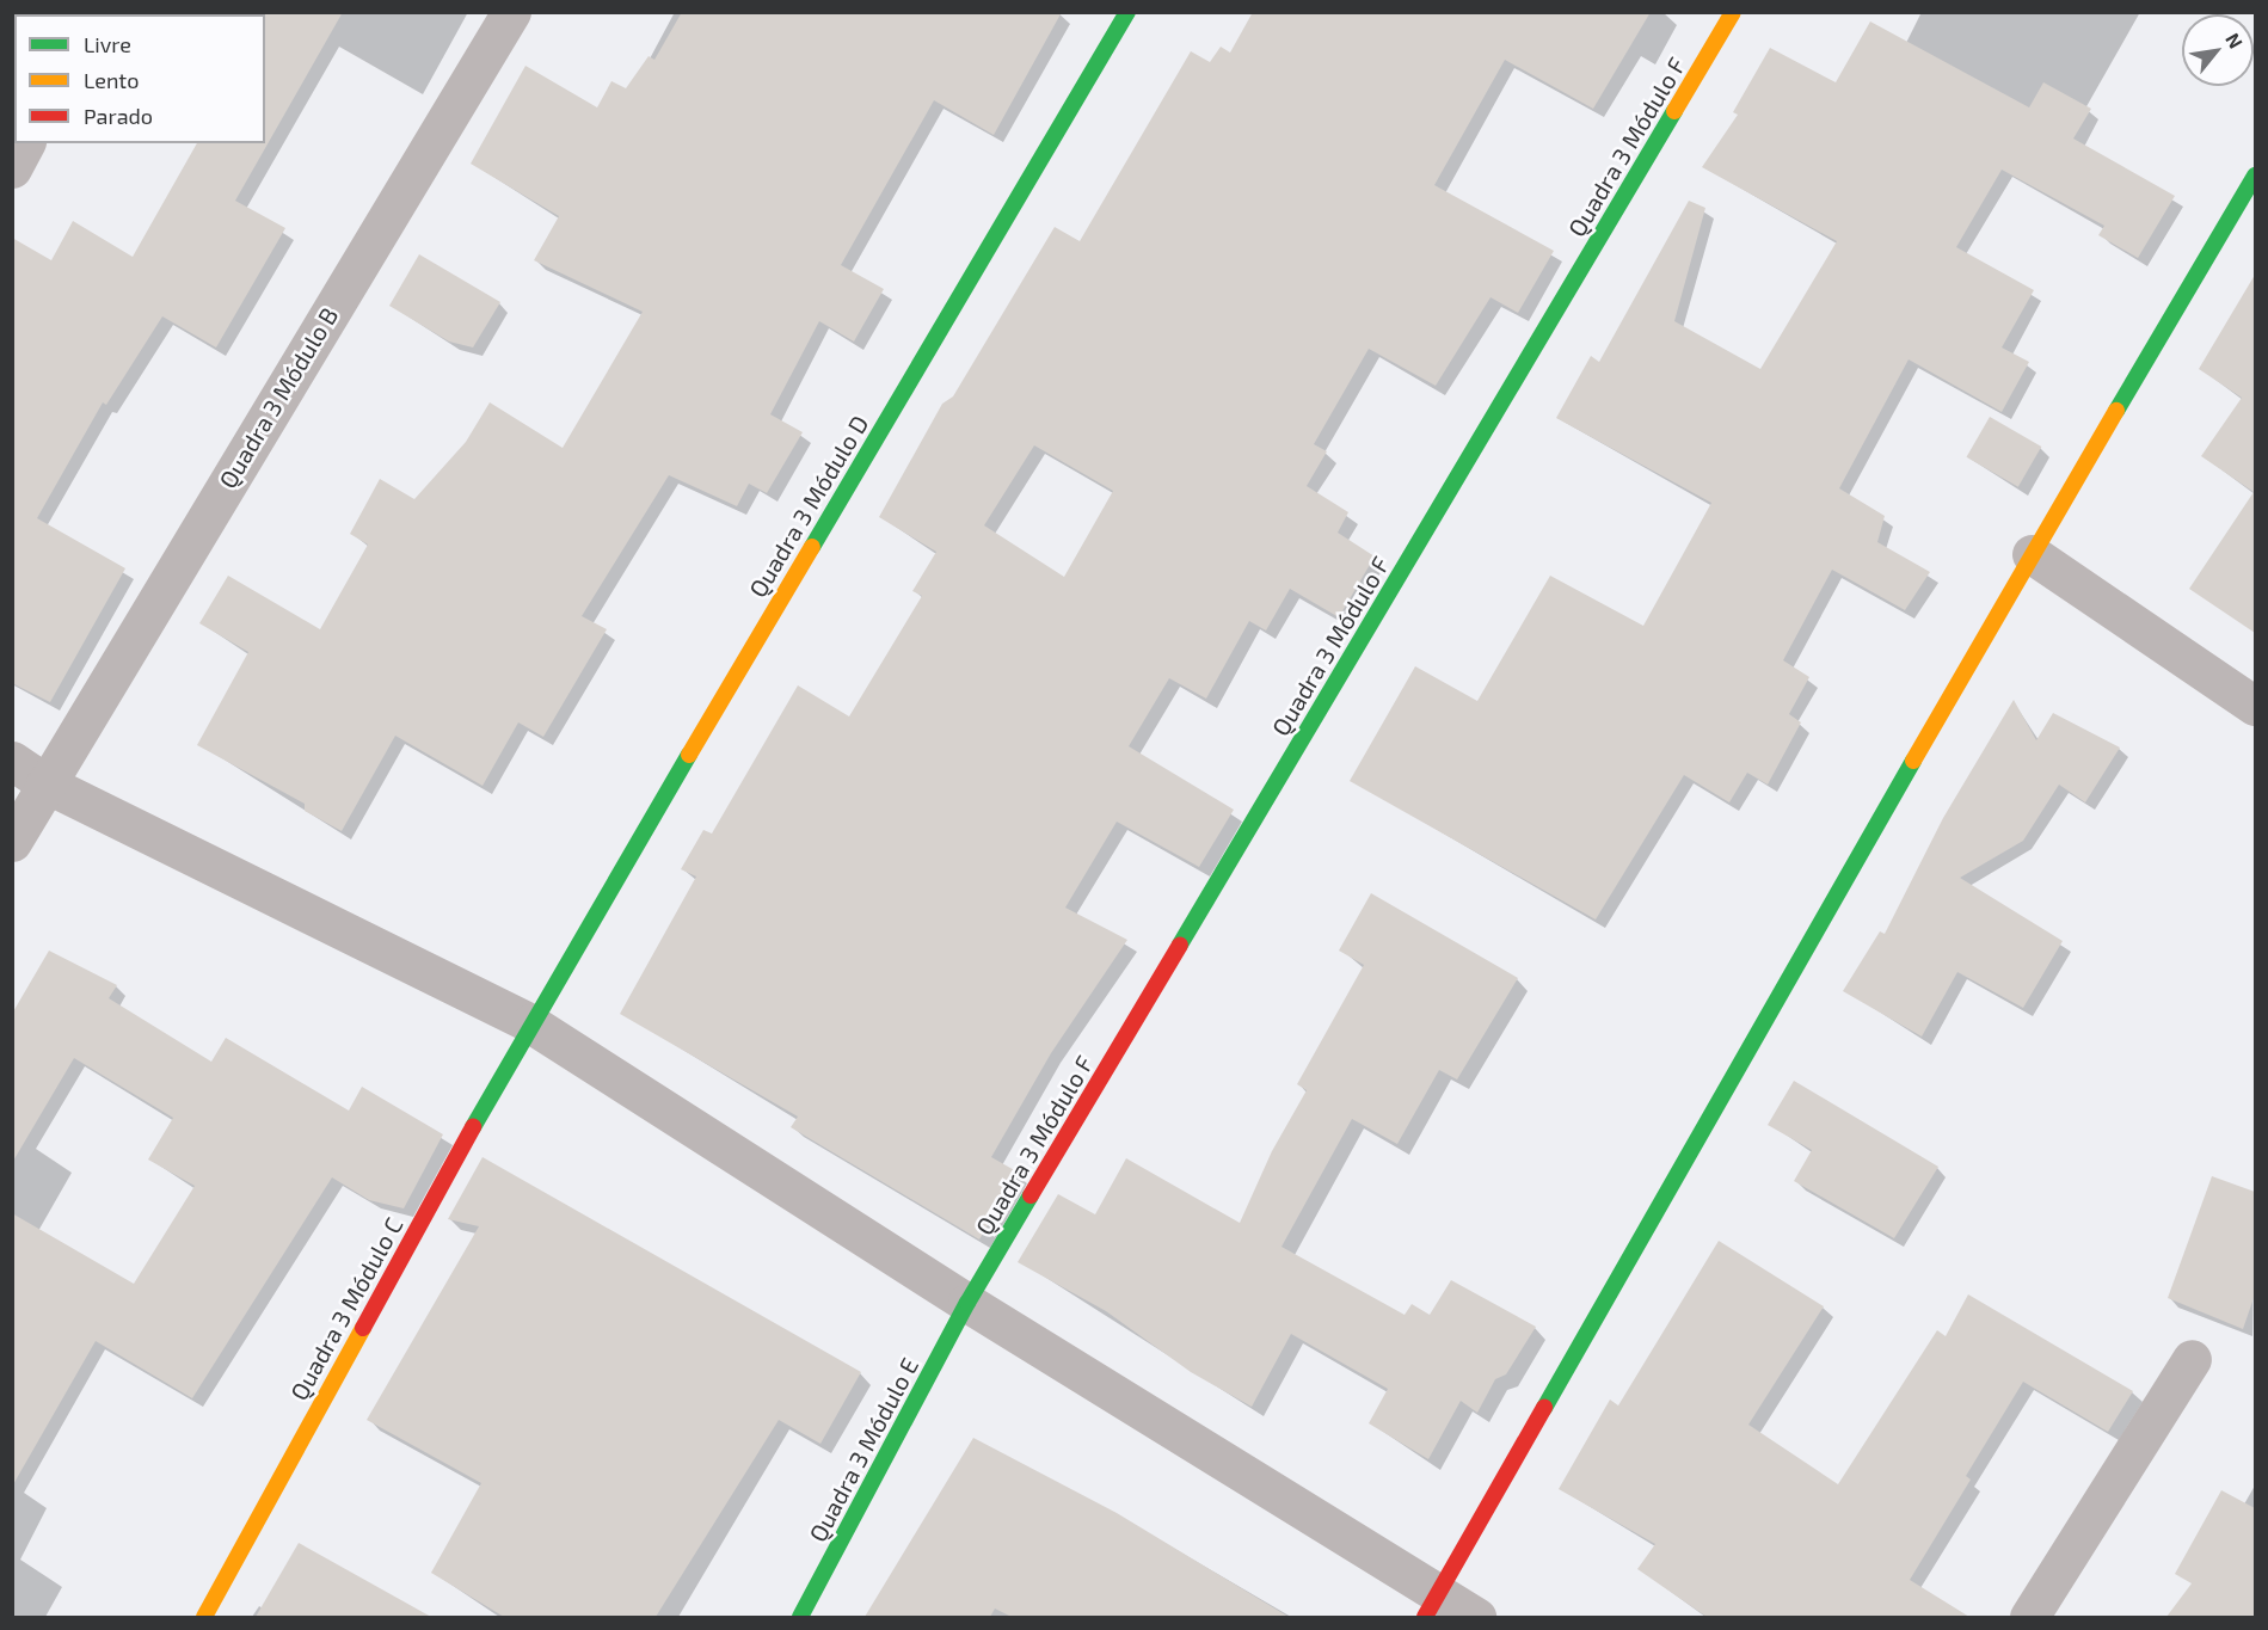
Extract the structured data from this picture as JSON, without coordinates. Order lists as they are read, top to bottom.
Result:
{
  "streets": {
    "street": [
      "Quadra 3 Módulo F",
      "Quadra 3 Módulo B",
      "Quadra 3 Módulo D",
      "Quadra 3 Módulo C",
      "Quadra 3 Módulo E"
    ]
  },
  "crossings": [
    ["Quadra 3 Módulo F", "Quadra 3 Módulo E"],
    ["Quadra 3 Módulo D", "Quadra 3 Módulo C"]
  ],
  "legend": ["Livre", "Lento", "Parado"],
  "north": "top right"
}
